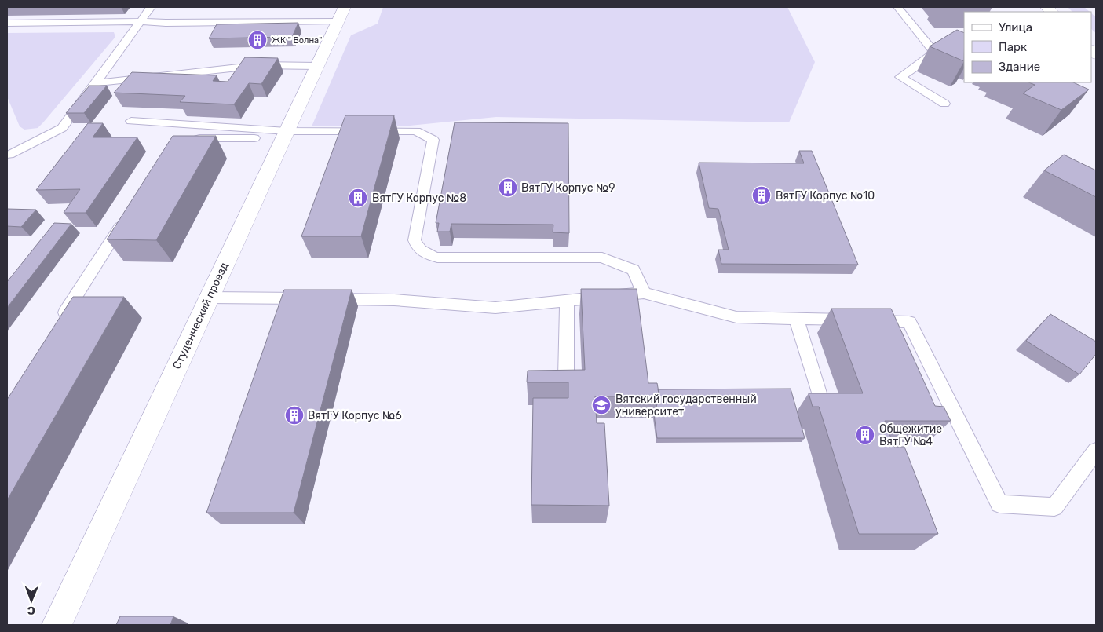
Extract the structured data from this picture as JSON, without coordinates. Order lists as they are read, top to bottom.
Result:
{
  "streets": {
    "main road": ["Студенческий проезд"]
  },
  "places": {
    "building": [
      "ЖК \" Волна\"",
      "ВятГУ Корпус №9",
      "ВятГУ Корпус №10",
      "ВятГУ Корпус №8",
      "ВятГУ Корпус №6",
      "Общежитие ВятГУ №4"
    ],
    "school or university": ["Вятский государственный университет"]
  },
  "legend": ["Улица", "Парк", "Здание"],
  "north": "bottom"
}
